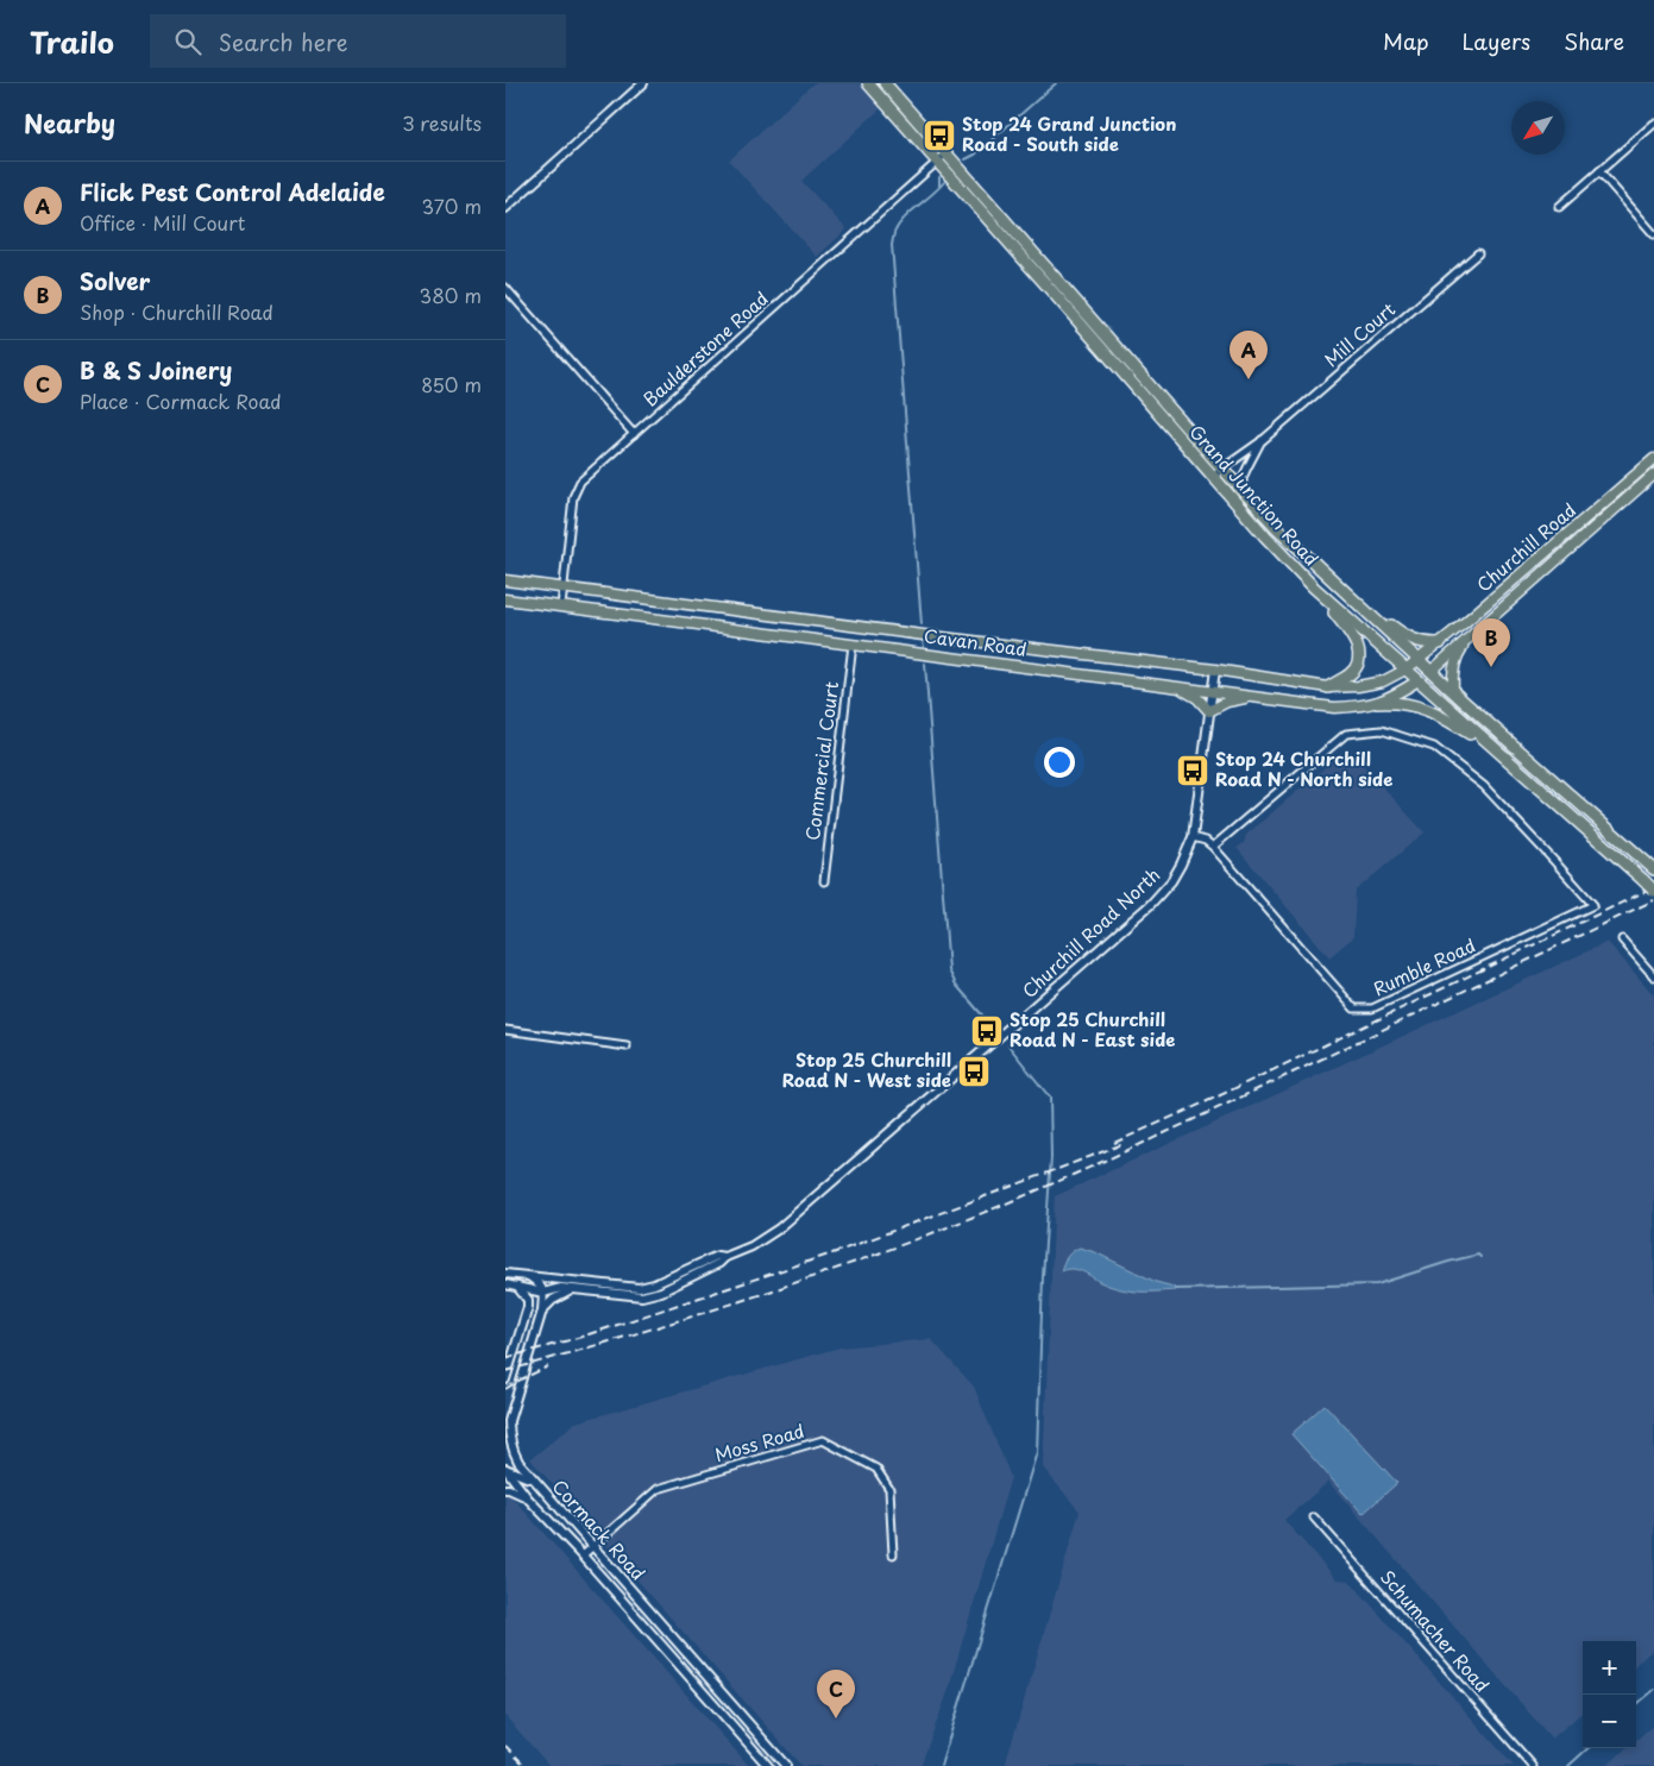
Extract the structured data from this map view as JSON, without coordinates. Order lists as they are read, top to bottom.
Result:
{
  "streets": {
    "highway": ["Grand Junction Road", "Cavan Road"],
    "main road": ["Churchill Road"],
    "street": [
      "Mill Court",
      "Baulderstone Road",
      "Commercial Court",
      "Churchill Road North",
      "Rumble Road",
      "Moss Road",
      "Cormack Road",
      "Schumacher Road"
    ]
  },
  "crossings": [
    ["Mill Court", "Grand Junction Road"],
    ["Baulderstone Road", "Grand Junction Road"],
    ["Baulderstone Road", "Cavan Road"],
    ["Grand Junction Road", "Churchill Road"],
    ["Grand Junction Road", "Cavan Road"],
    ["Churchill Road", "Cavan Road"],
    ["Cavan Road", "Commercial Court"],
    ["Cavan Road", "Churchill Road North"],
    ["Churchill Road North", "Rumble Road"],
    ["Churchill Road North", "Cormack Road"],
    ["Moss Road", "Cormack Road"]
  ],
  "places": {
    "bus stop": [
      "Stop 24 Grand Junction Road - South side",
      "Stop 24 Churchill Road N - North side",
      "Stop 25 Churchill Road N - East side",
      "Stop 25 Churchill Road N - West side"
    ]
  },
  "north": "bottom left",
  "page": {
    "header": "Trailo",
    "search": "Search here",
    "nav": ["Map", "Layers", "Share"],
    "heading": ["Nearby", "3 results"],
    "list": [
      {
        "mark": "A",
        "name": "Flick Pest Control Adelaide",
        "note": "Office · Mill Court",
        "value": "370 m"
      },
      {
        "mark": "B",
        "name": "Solver",
        "note": "Shop · Churchill Road",
        "value": "380 m"
      },
      {
        "mark": "C",
        "name": "B & S Joinery",
        "note": "Place · Cormack Road",
        "value": "850 m"
      }
    ],
    "pins": ["A", "B", "C"],
    "map_buttons": ["+", "−"]
  }
}
